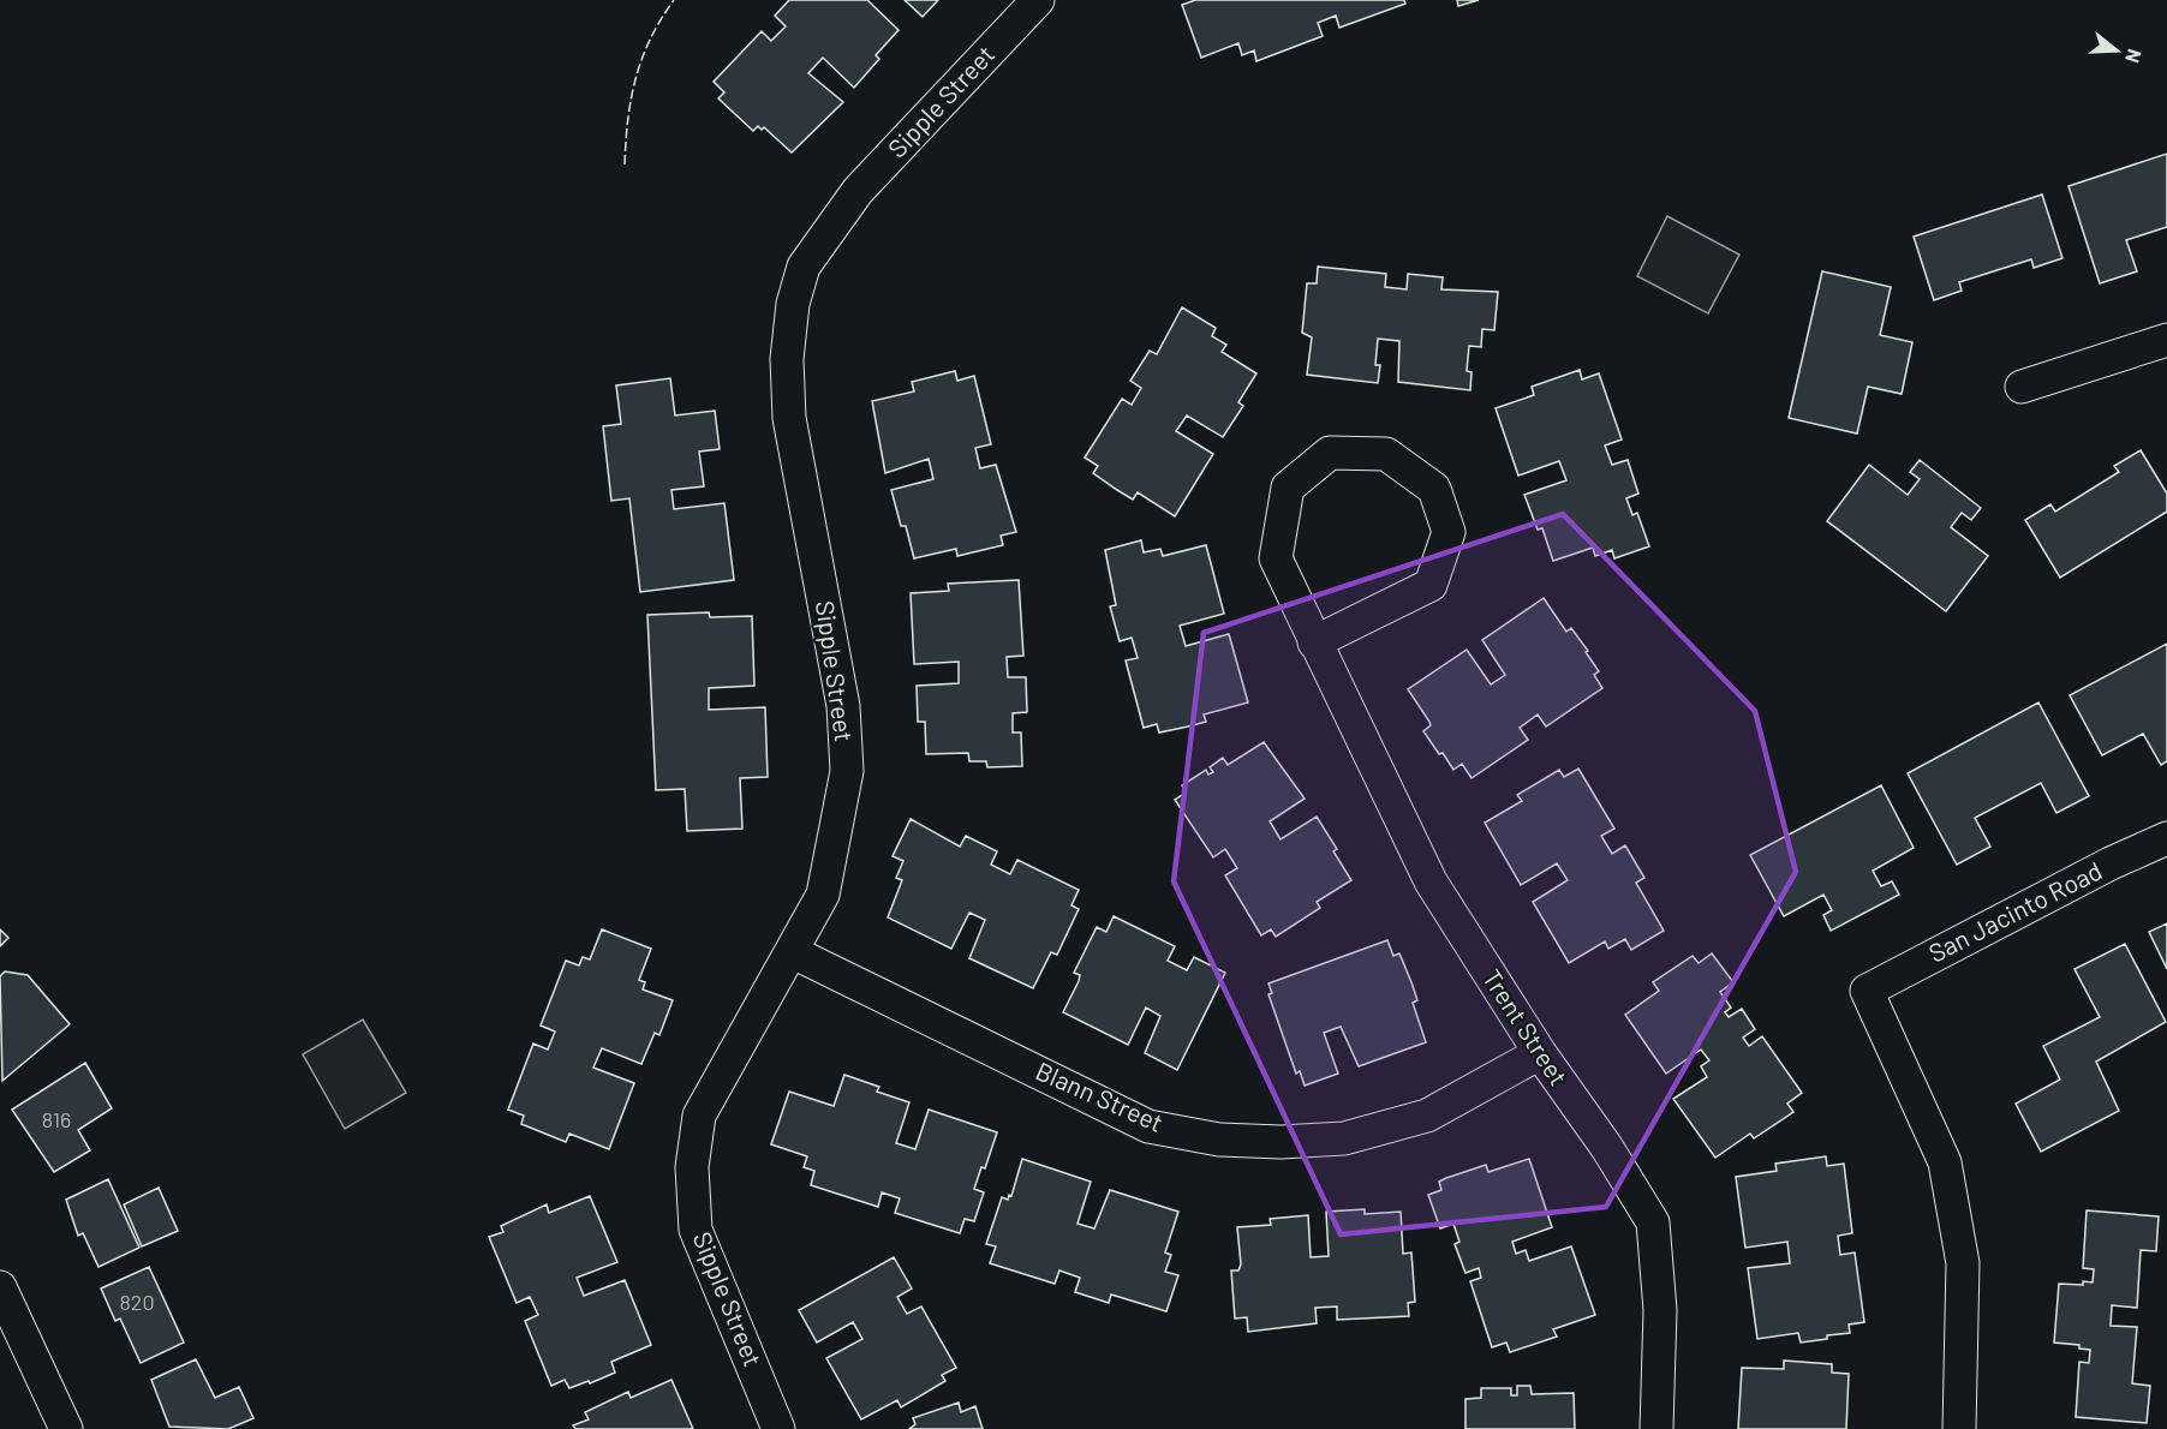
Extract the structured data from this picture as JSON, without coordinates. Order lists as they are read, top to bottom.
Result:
{
  "streets": {
    "street": [
      "Sipple Street",
      "San Jacinto Road",
      "Trent Street",
      "Blann Street"
    ]
  },
  "crossings": [
    ["Sipple Street", "Blann Street"],
    ["Trent Street", "Blann Street"]
  ],
  "house_numbers": ["816", "820"],
  "north": "right"
}
